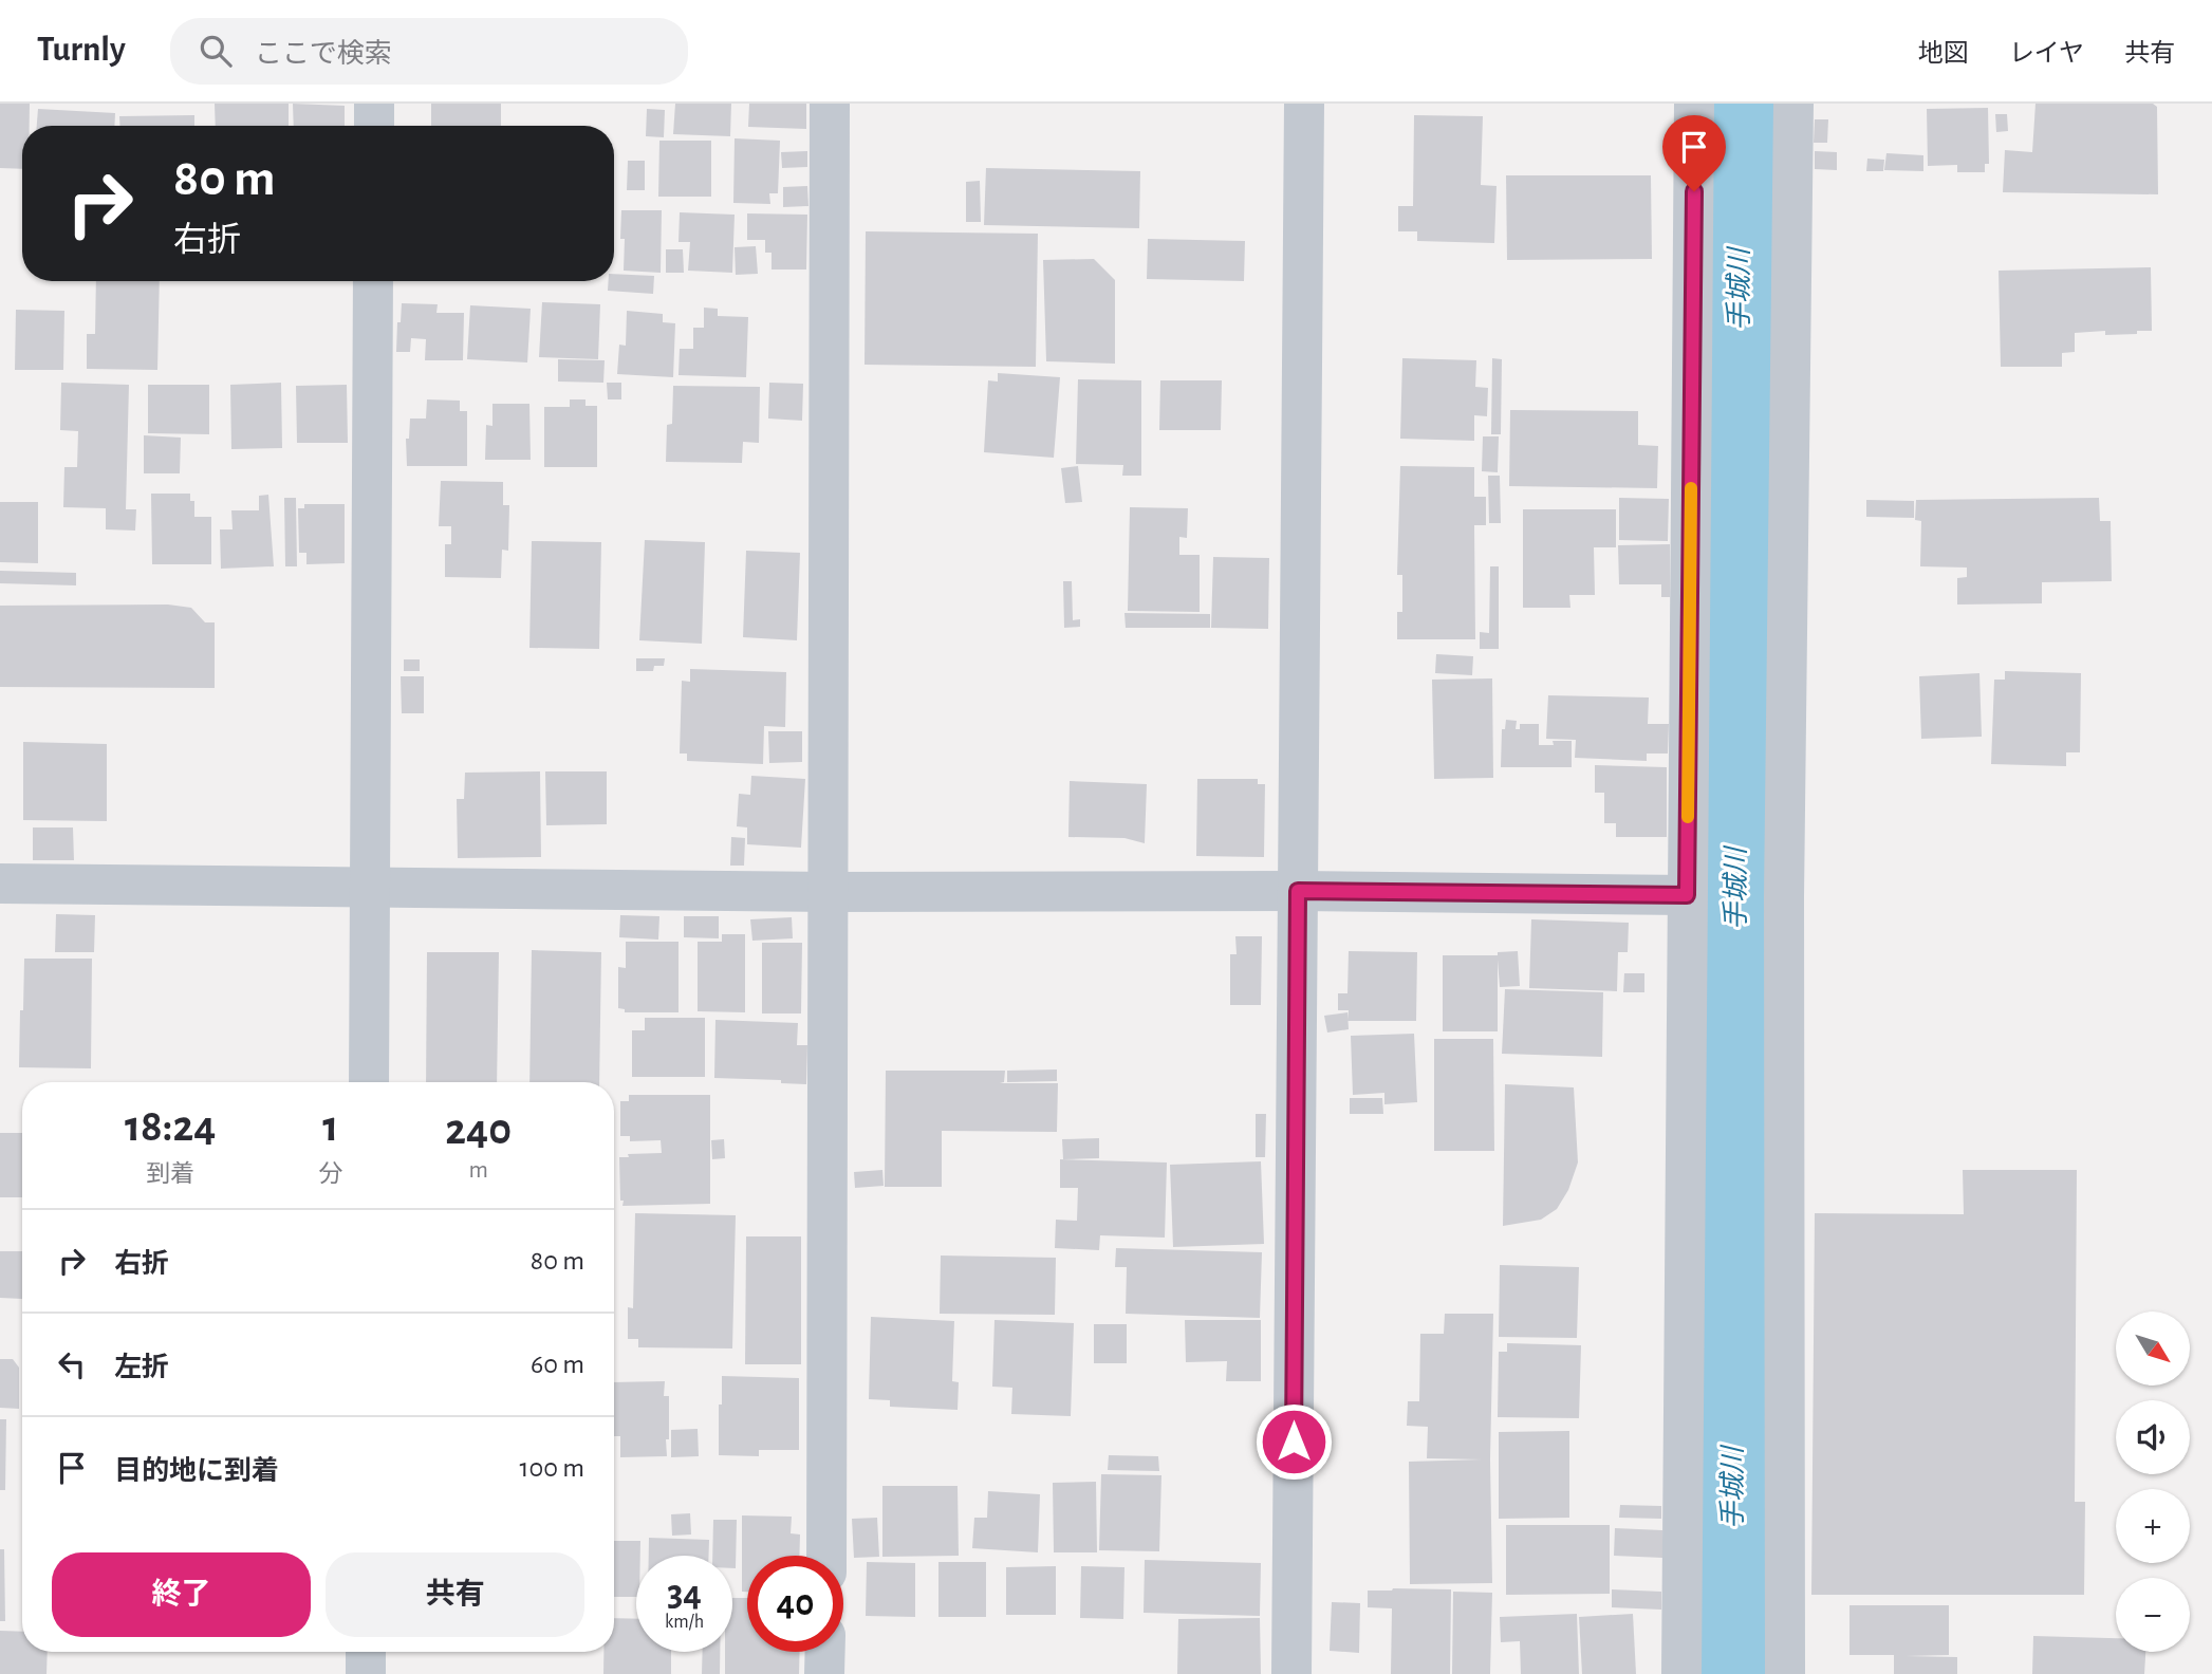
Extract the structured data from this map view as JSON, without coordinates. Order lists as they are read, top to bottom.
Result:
{
  "water": ["手城川"],
  "north": "bottom right",
  "page": {
    "header": "Turnly",
    "search": "ここで検索",
    "nav": ["地図", "レイヤ", "共有"],
    "turn": ["80 m", "右折"],
    "eta": [
      "18:24",
      "到着",
      "1",
      "分",
      "240",
      "m"
    ],
    "list": [
      {
        "name": "右折",
        "value": "80 m"
      },
      {
        "name": "左折",
        "value": "60 m"
      },
      {
        "name": "目的地に到着",
        "value": "100 m"
      }
    ],
    "map_buttons": ["+", "−"],
    "buttons": ["終了", "共有"],
    "speed": "34 km/h",
    "limit": "40"
  }
}
